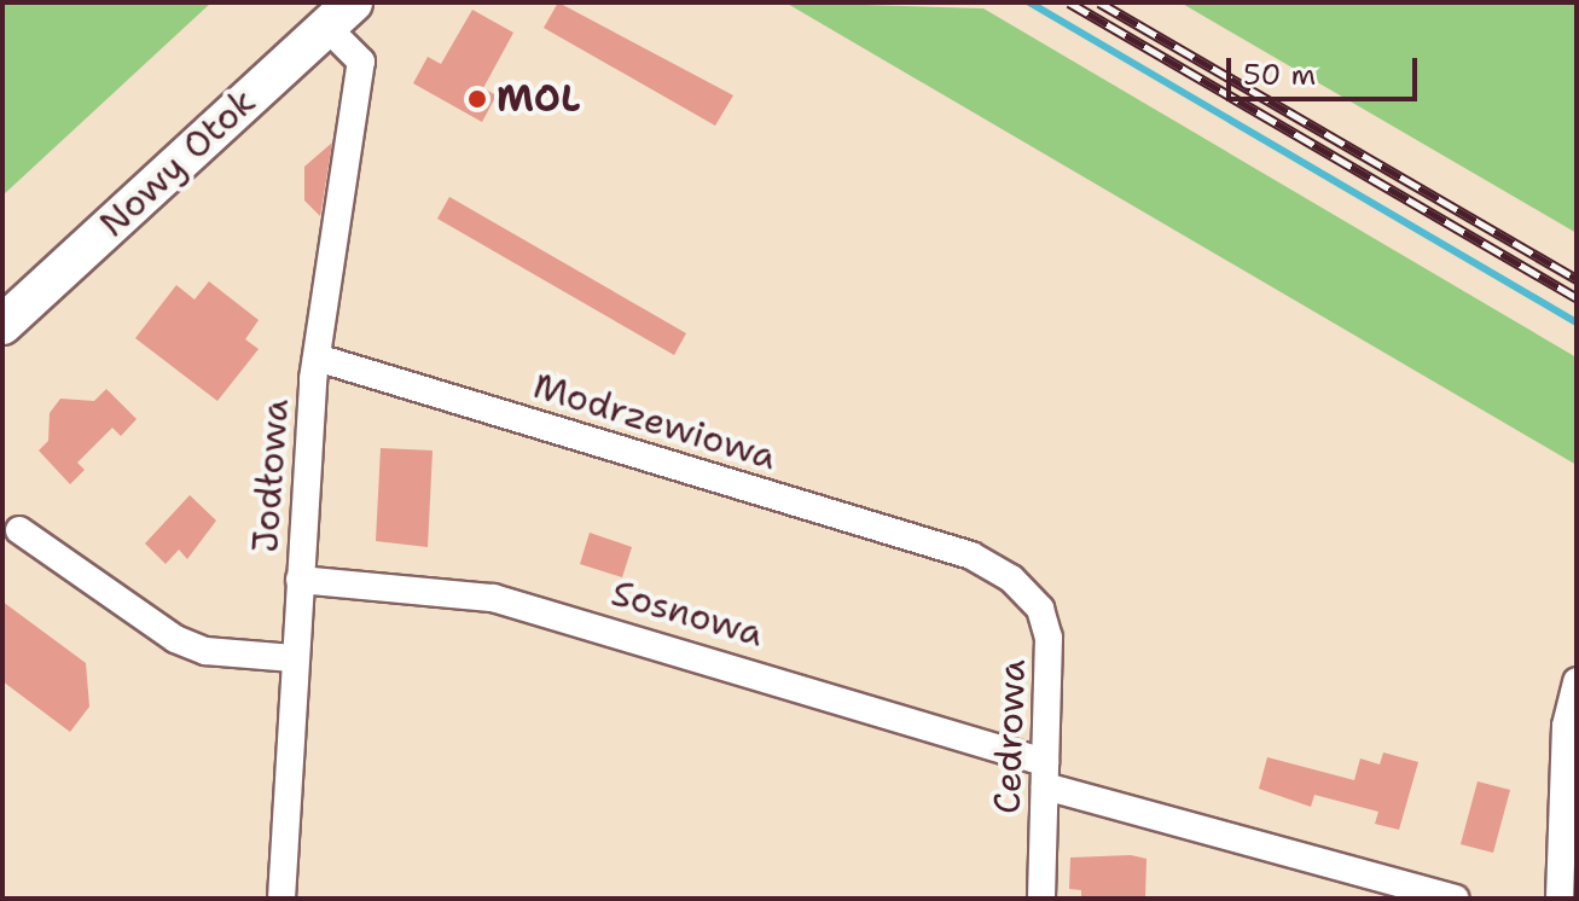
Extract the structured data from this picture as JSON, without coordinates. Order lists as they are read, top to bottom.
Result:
{
  "streets": {
    "main road": ["Nowy Otok"],
    "street": [
      "Modrzewiowa",
      "Jodłowa",
      "Sosnowa",
      "Cedrowa"
    ]
  },
  "crossings": [
    ["Nowy Otok", "Jodłowa"],
    ["Modrzewiowa", "Jodłowa"],
    ["Modrzewiowa", "Cedrowa"],
    ["Jodłowa", "Sosnowa"],
    ["Sosnowa", "Cedrowa"]
  ],
  "places": ["MOL"],
  "scale_bar": "50 m"
}
